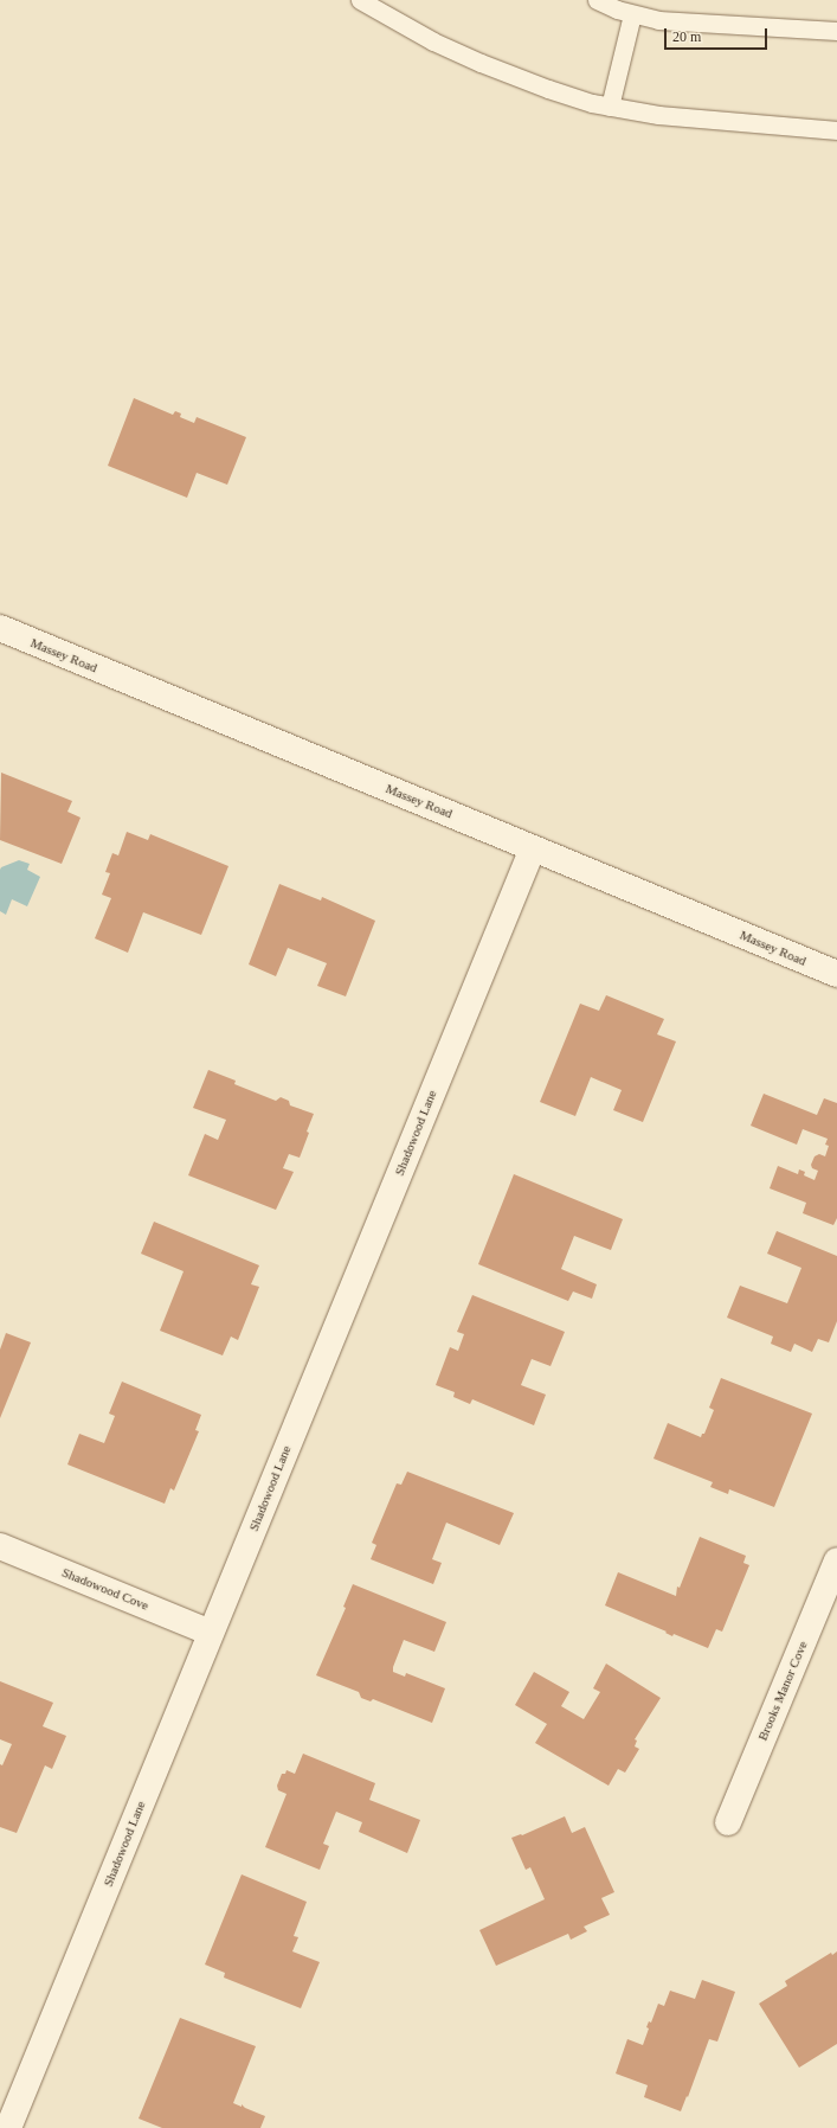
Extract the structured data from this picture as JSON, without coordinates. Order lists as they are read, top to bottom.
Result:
{
  "streets": {
    "street": [
      "Massey Road",
      "Shadowood Lane",
      "Shadowood Cove",
      "Brooks Manor Cove"
    ]
  },
  "crossings": [
    ["Massey Road", "Shadowood Lane"],
    ["Shadowood Lane", "Shadowood Cove"]
  ],
  "scale_bar": "20 m"
}
